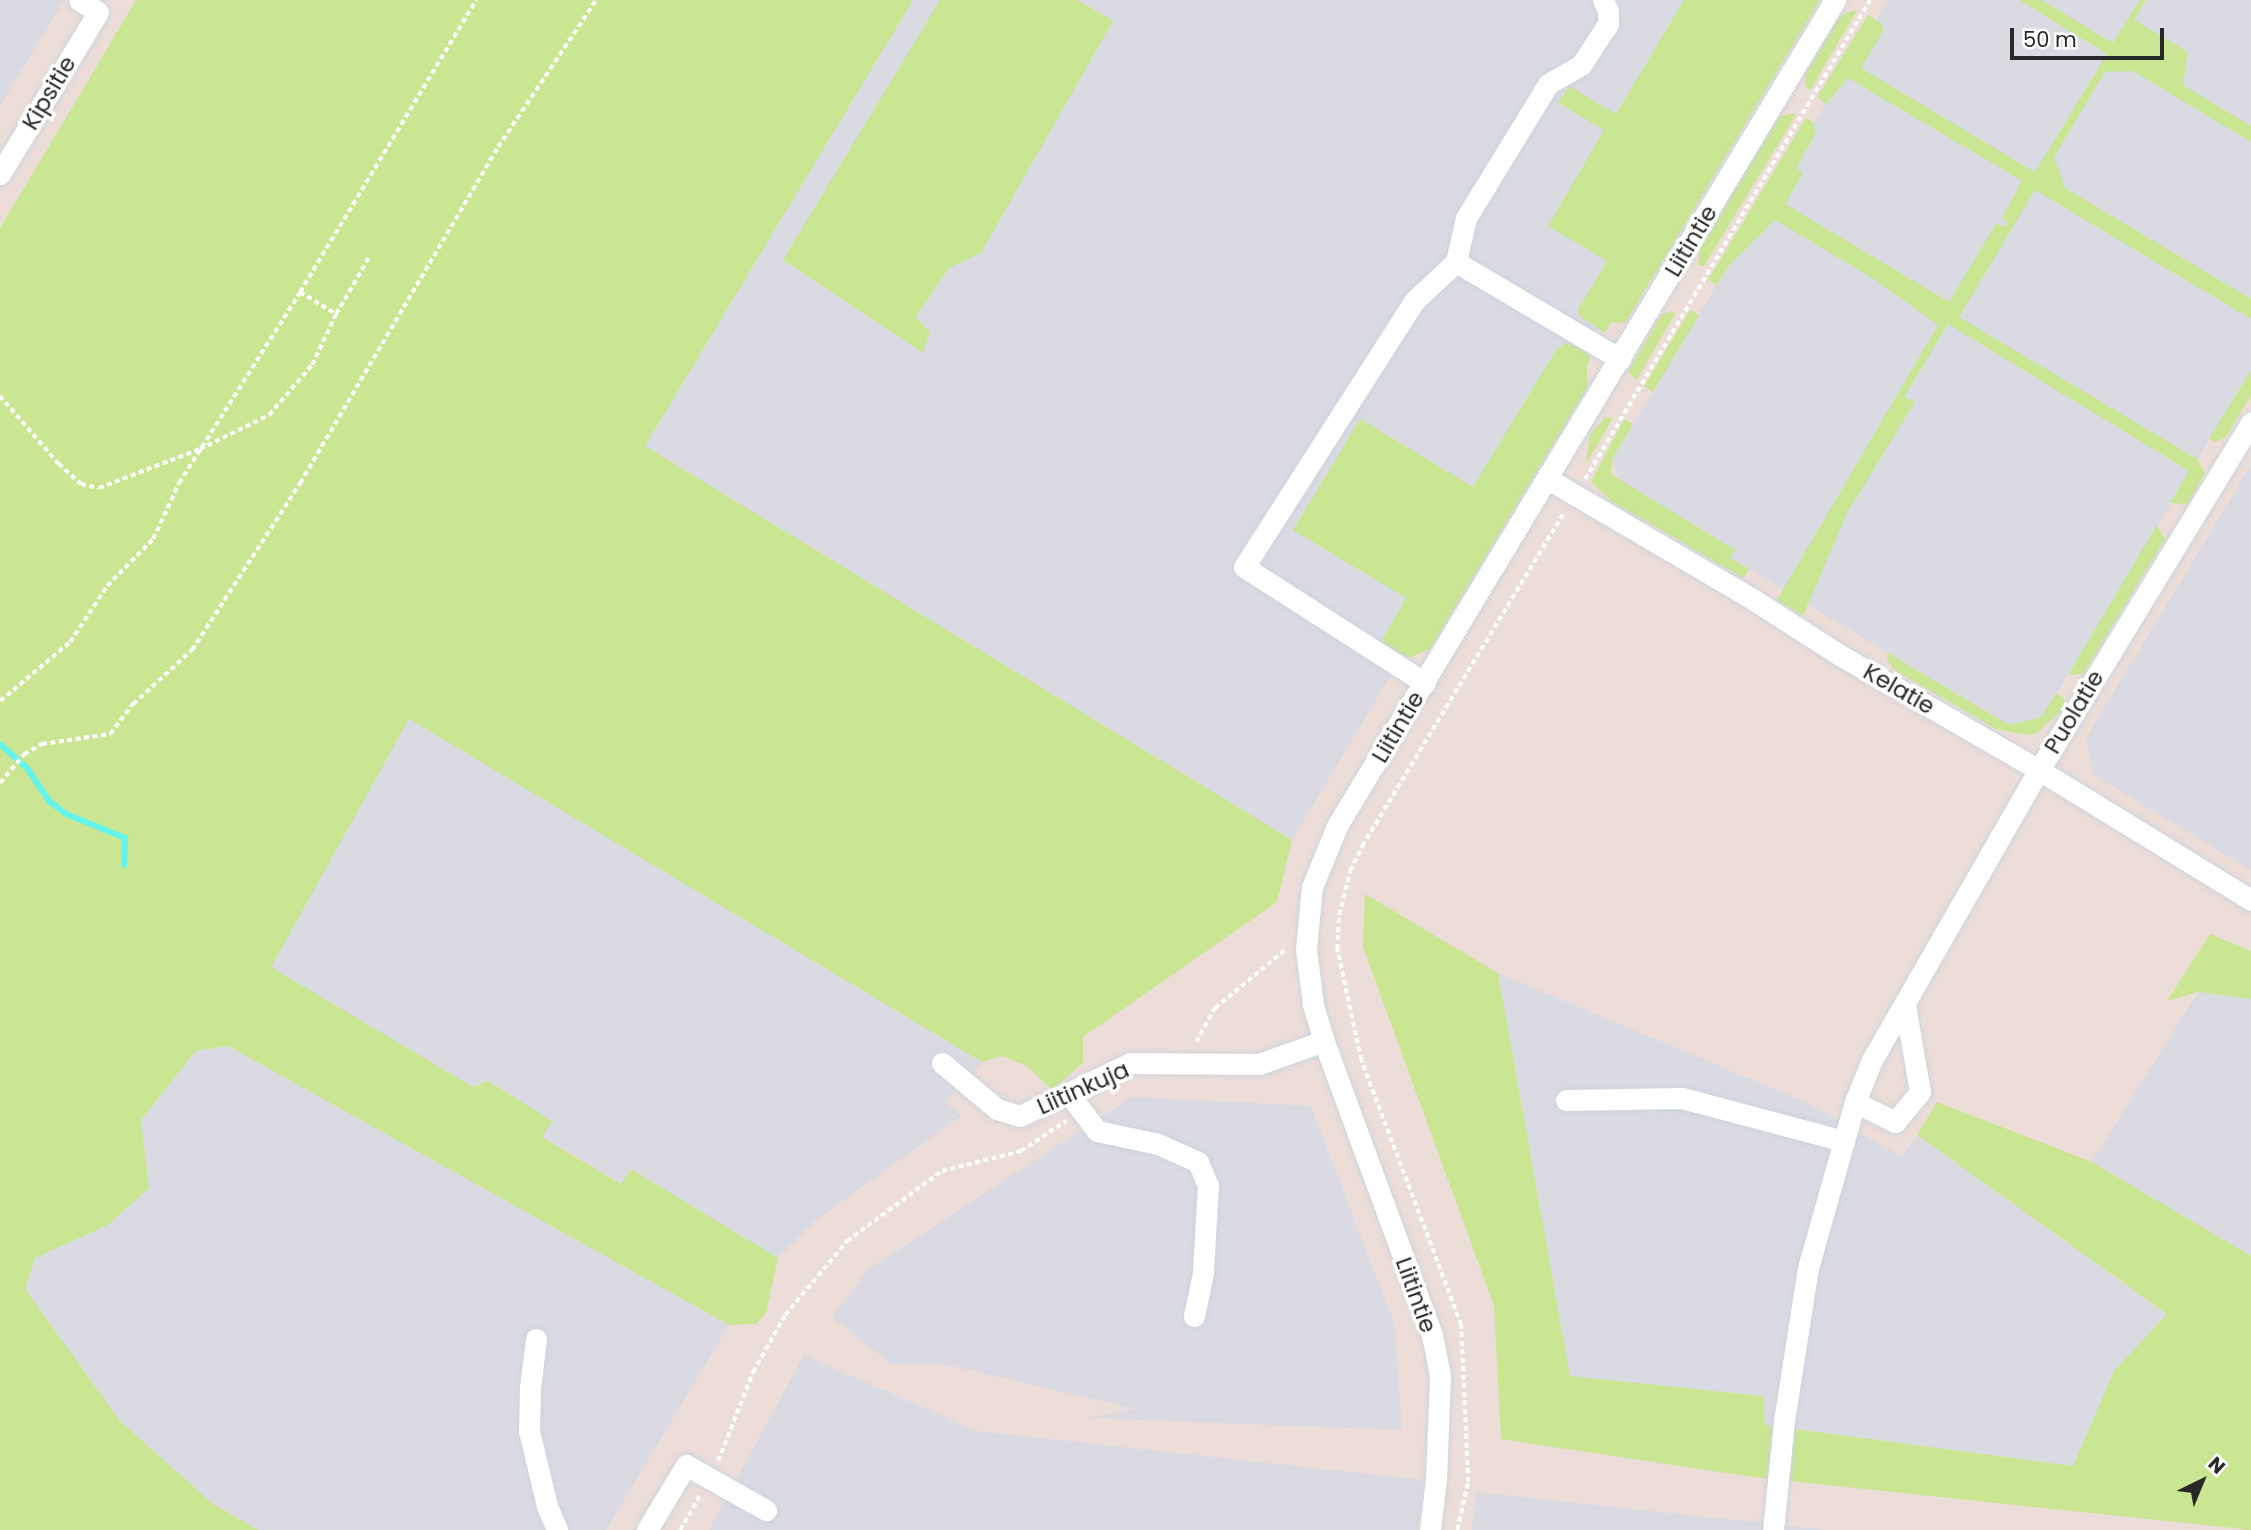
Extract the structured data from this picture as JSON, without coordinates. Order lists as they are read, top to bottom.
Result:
{
  "streets": {
    "street": [
      "Kipsitie",
      "Liitintie",
      "Kelatie",
      "Puolatie",
      "Liitinkuja"
    ]
  },
  "crossings": [
    ["Liitintie", "Kelatie"],
    ["Liitintie", "Liitinkuja"],
    ["Kelatie", "Puolatie"]
  ],
  "scale_bar": "50 m",
  "north": "top right"
}
